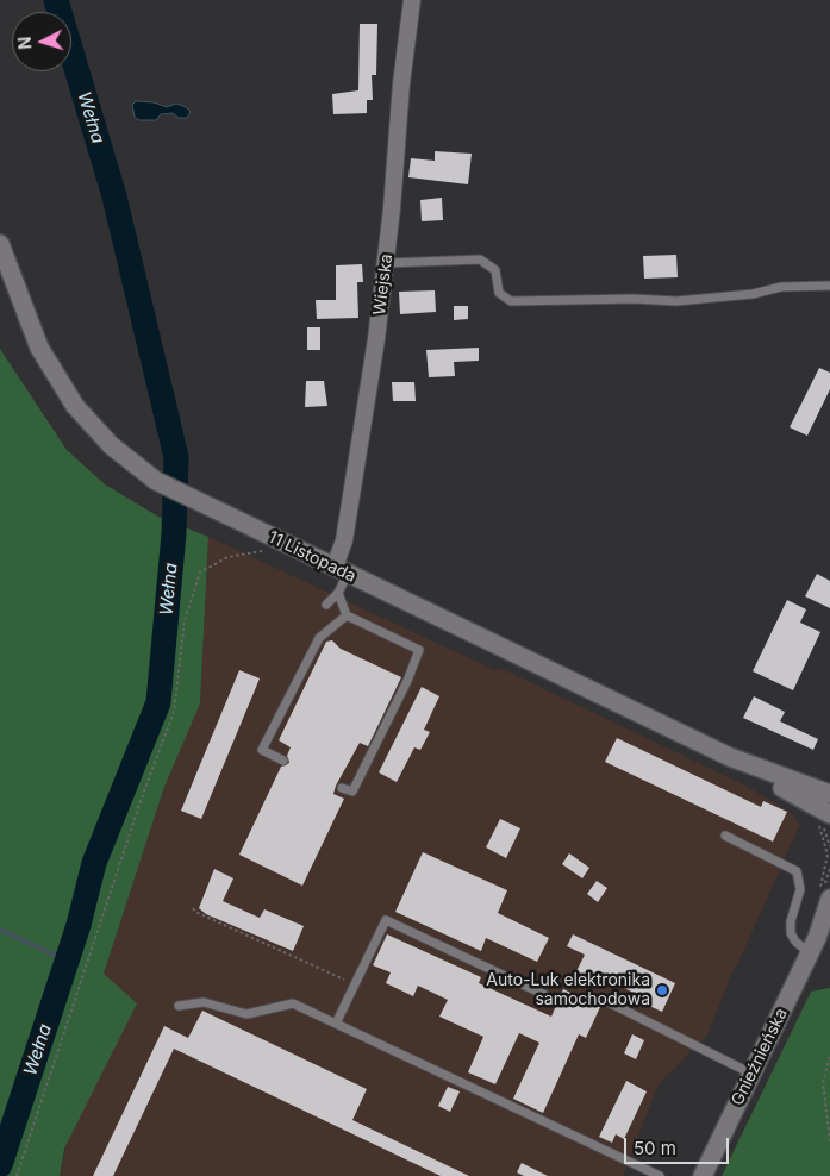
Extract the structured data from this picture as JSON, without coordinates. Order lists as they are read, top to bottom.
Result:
{
  "streets": {
    "main road": ["11 Listopada", "Gnieźnieńska"],
    "street": ["Wiejska"]
  },
  "crossings": [
    ["Wiejska", "11 Listopada"]
  ],
  "water": ["Wełna"],
  "places": ["Auto-Luk elektronika samochodowa"],
  "scale_bar": "50 m",
  "north": "left"
}
